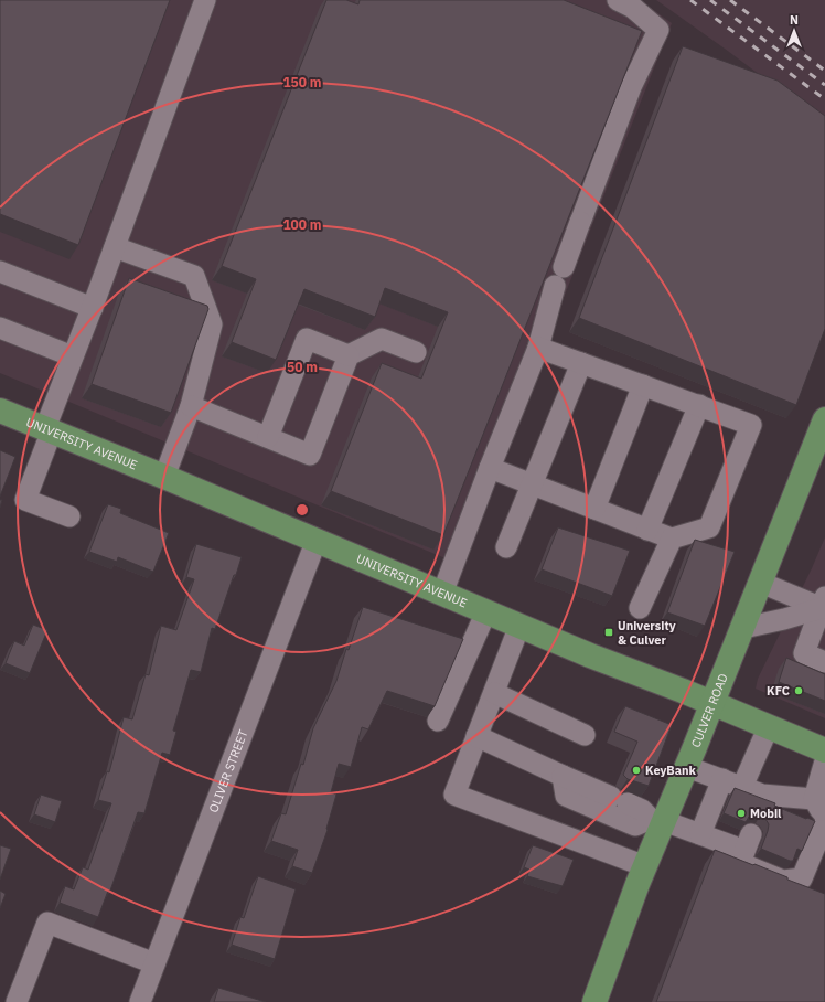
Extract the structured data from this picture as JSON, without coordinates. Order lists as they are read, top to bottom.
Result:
{
  "streets": {
    "main road": ["UNIVERSITY AVENUE", "CULVER ROAD"],
    "street": ["OLIVER STREET"]
  },
  "crossings": [
    ["UNIVERSITY AVENUE", "CULVER ROAD"],
    ["UNIVERSITY AVENUE", "OLIVER STREET"]
  ],
  "places": {
    "transit": ["University & Culver"],
    "other": ["KFC", "KeyBank", "Mobil"]
  },
  "north": "top",
  "rings": ["150 m", "100 m", "50 m"]
}
